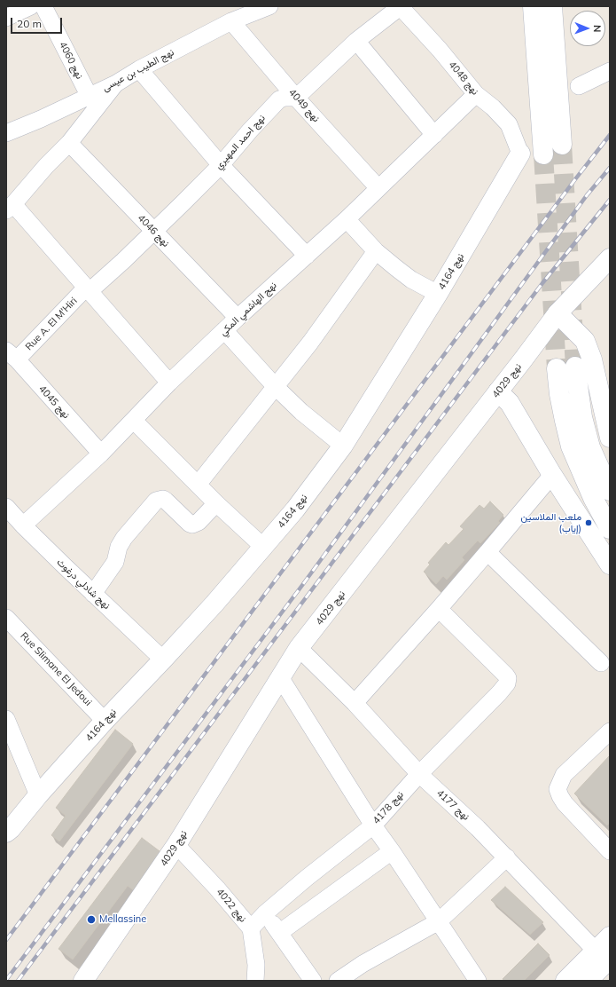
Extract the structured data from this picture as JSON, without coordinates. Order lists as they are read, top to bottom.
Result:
{
  "streets": {
    "street": [
      "نهج 4060",
      "نهج الطيب بن عيسى",
      "نهج 4048",
      "نهج 4049",
      "نهج احمد المهيري",
      "نهج 4046",
      "نهج 4164",
      "نهج الهاشمي المكي",
      "Rue A. El M'Hiri",
      "نهج 4029",
      "نهج 4045",
      "نهج شادلي درغوث",
      "Rue Slimane El Jedoui",
      "نهج 4177",
      "نهج 4178",
      "نهج 4022"
    ]
  },
  "crossings": [
    ["نهج 4060", "نهج الطيب بن عيسى"],
    ["نهج الطيب بن عيسى", "نهج 4049"],
    ["نهج 4048", "نهج 4164"],
    ["نهج 4048", "نهج الهاشمي المكي"],
    ["نهج 4049", "نهج احمد المهيري"],
    ["نهج 4049", "نهج الهاشمي المكي"],
    ["نهج احمد المهيري", "نهج 4046"],
    ["نهج احمد المهيري", "Rue A. El M'Hiri"],
    ["نهج 4046", "نهج الهاشمي المكي"],
    ["نهج 4164", "نهج شادلي درغوث"],
    ["نهج 4164", "Rue Slimane El Jedoui"],
    ["نهج الهاشمي المكي", "نهج 4045"],
    ["نهج الهاشمي المكي", "نهج شادلي درغوث"],
    ["Rue A. El M'Hiri", "نهج 4045"],
    ["نهج 4029", "نهج 4177"],
    ["نهج 4029", "نهج 4022"],
    ["نهج 4177", "نهج 4178"],
    ["نهج 4178", "نهج 4022"]
  ],
  "places": ["ملعب الملاسين (إياب)", "Mellassine"],
  "scale_bar": "20 m",
  "north": "right"
}
